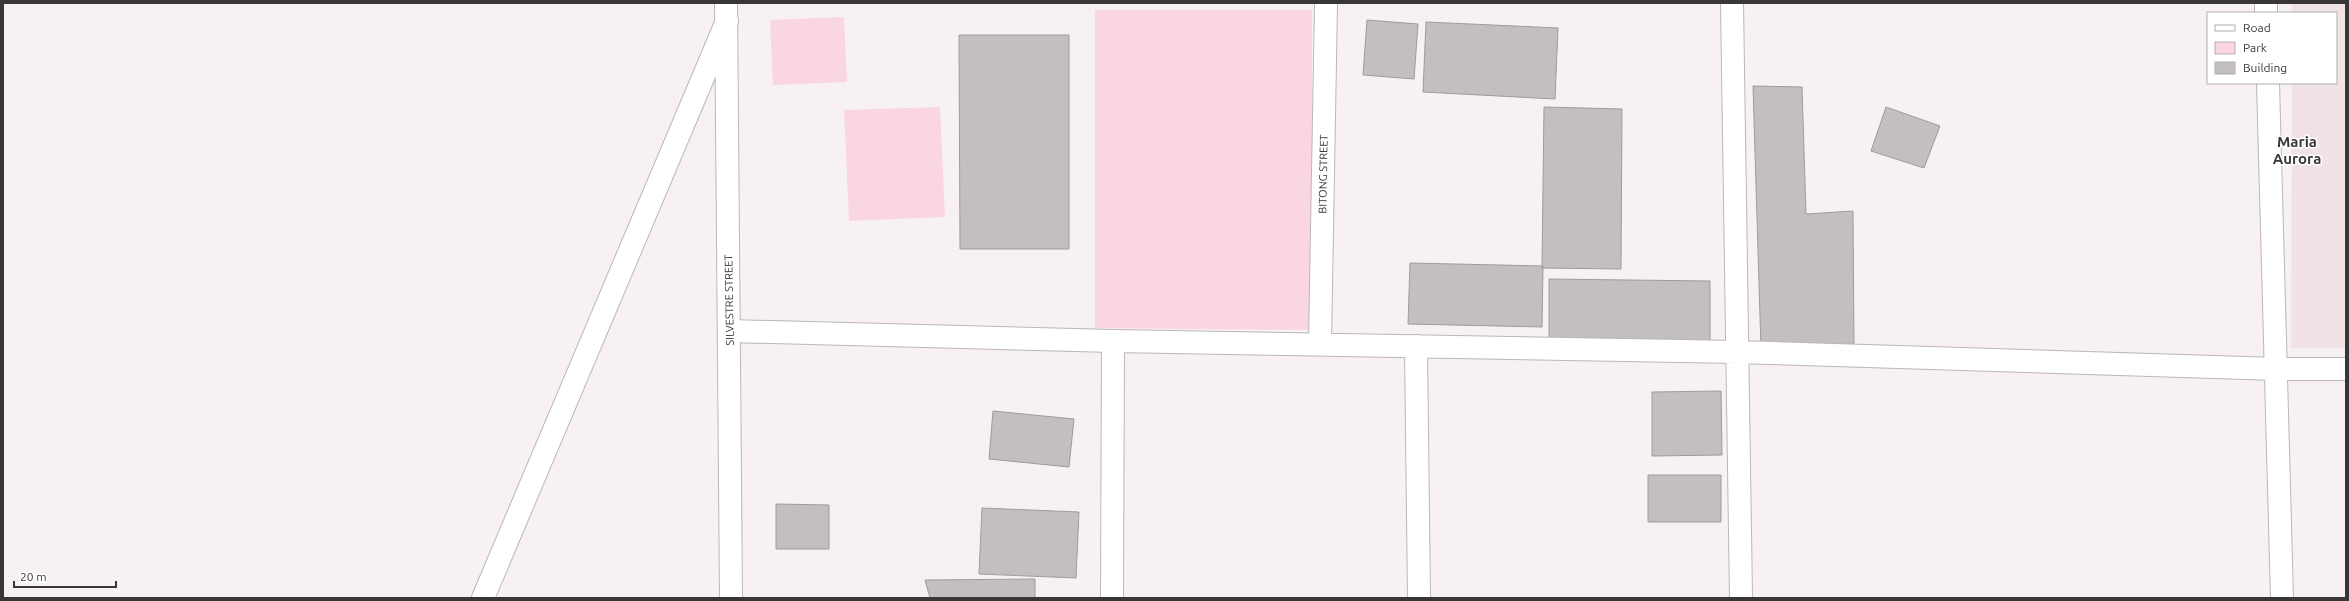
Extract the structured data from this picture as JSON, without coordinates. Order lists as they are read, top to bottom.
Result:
{
  "streets": {
    "street": ["BITONG STREET", "SILVESTRE STREET"]
  },
  "districts": ["Maria Aurora"],
  "legend": ["Road", "Park", "Building"],
  "scale_bar": "20 m"
}
